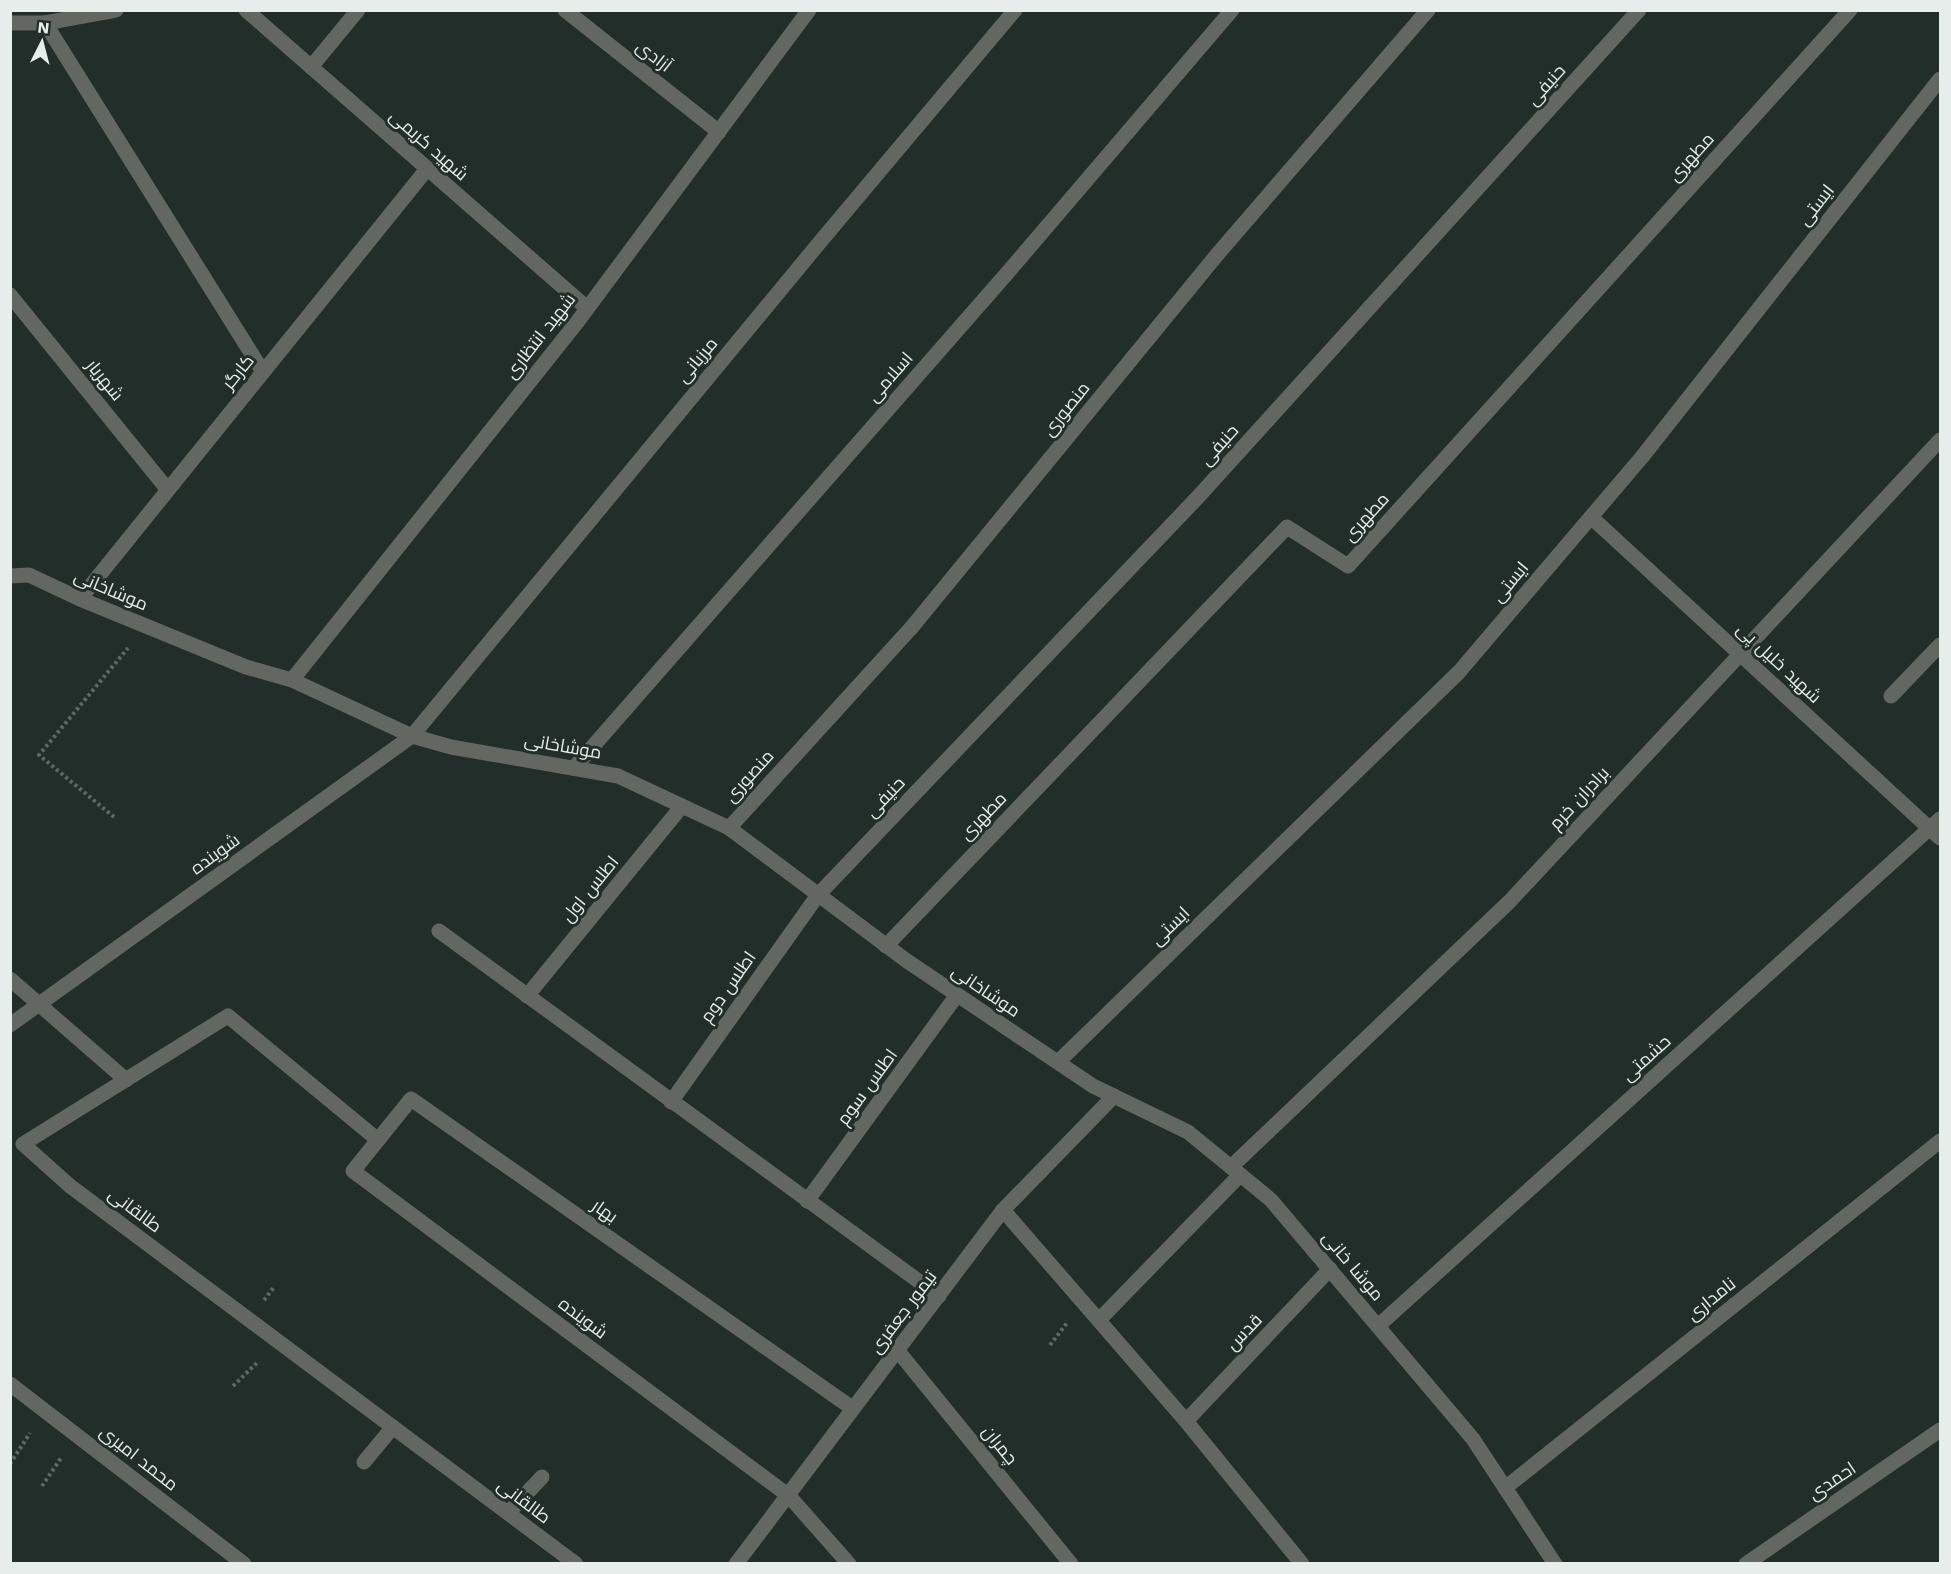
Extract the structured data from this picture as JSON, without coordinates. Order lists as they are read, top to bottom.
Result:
{
  "streets": {
    "street": [
      "آزادی",
      "حنیفی",
      "شهید کریمی",
      "مطهری",
      "ایستی",
      "شهید انتظاری",
      "مرزبانی",
      "کارگر",
      "اسلامی",
      "شهریار",
      "منصوری",
      "موشاخانی",
      "شهید خلیل پی",
      "برادران خرم",
      "شوینده",
      "اطلس اول",
      "اطلس دوم",
      "حشمتی",
      "اطلس سوم",
      "طالقانی",
      "بهار",
      "موشا خانی",
      "نامداری",
      "تیمور جعفری",
      "قدس",
      "چمران",
      "محمد امیری",
      "احمدی"
    ]
  },
  "crossings": [
    ["آزادی", "شهید انتظاری"],
    ["حنیفی", "موشاخانی"],
    ["حنیفی", "اطلس دوم"],
    ["شهید کریمی", "شهید انتظاری"],
    ["شهید کریمی", "کارگر"],
    ["مطهری", "موشاخانی"],
    ["ایستی", "موشاخانی"],
    ["ایستی", "شهید خلیل پی"],
    ["ایستی", "موشا خانی"],
    ["شهید انتظاری", "موشاخانی"],
    ["مرزبانی", "موشاخانی"],
    ["مرزبانی", "شوینده"],
    ["کارگر", "شهریار"],
    ["کارگر", "موشاخانی"],
    ["اسلامی", "موشاخانی"],
    ["منصوری", "موشاخانی"],
    ["موشاخانی", "شوینده"],
    ["موشاخانی", "اطلس اول"],
    ["موشاخانی", "اطلس دوم"],
    ["موشاخانی", "اطلس سوم"],
    ["موشاخانی", "موشا خانی"],
    ["شهید خلیل پی", "برادران خرم"],
    ["شهید خلیل پی", "حشمتی"],
    ["برادران خرم", "موشا خانی"],
    ["شوینده", "بهار"],
    ["شوینده", "تیمور جعفری"],
    ["حشمتی", "موشا خانی"],
    ["طالقانی", "بهار"],
    ["بهار", "تیمور جعفری"],
    ["موشا خانی", "نامداری"],
    ["موشا خانی", "تیمور جعفری"],
    ["موشا خانی", "قدس"],
    ["تیمور جعفری", "چمران"]
  ],
  "north": "top"
}
